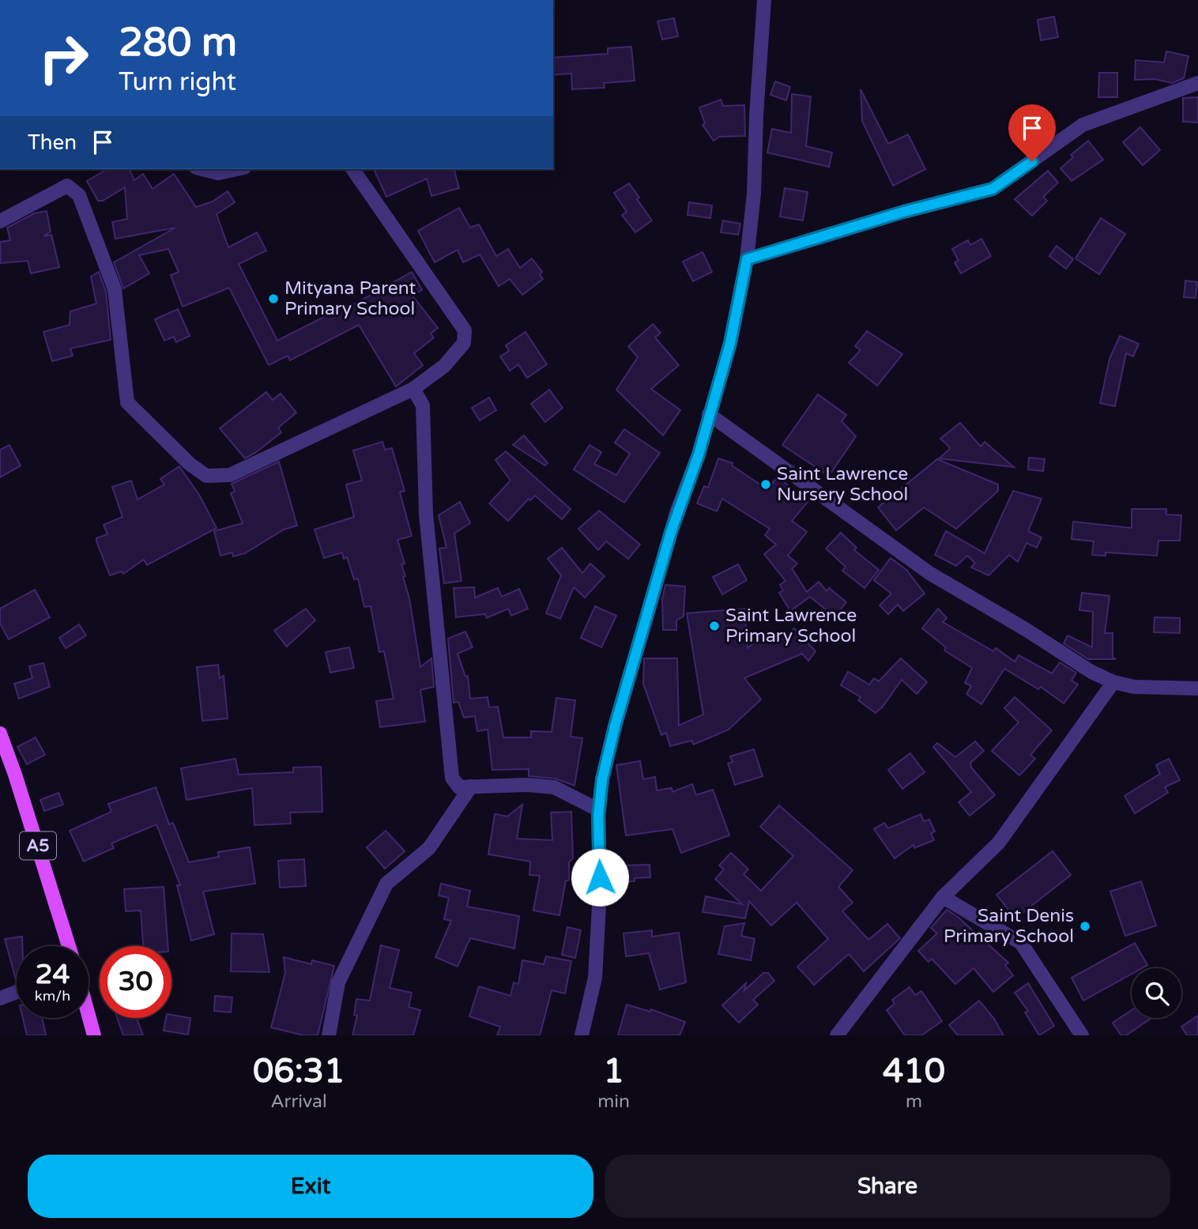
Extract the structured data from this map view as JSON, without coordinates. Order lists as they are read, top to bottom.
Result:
{
  "streets": {
    "main road": ["A5"]
  },
  "places": [
    "Mityana Parent Primary School",
    "Saint Lawrence Nursery School",
    "Saint Lawrence Primary School",
    "Saint Denis Primary School"
  ],
  "page": {
    "turn": ["280 m", "Turn right"],
    "then": "Then",
    "speed": "24 km/h",
    "limit": "30",
    "eta": [
      "06:31",
      "Arrival",
      "1",
      "min",
      "410",
      "m"
    ],
    "buttons": ["Exit", "Share"]
  }
}
